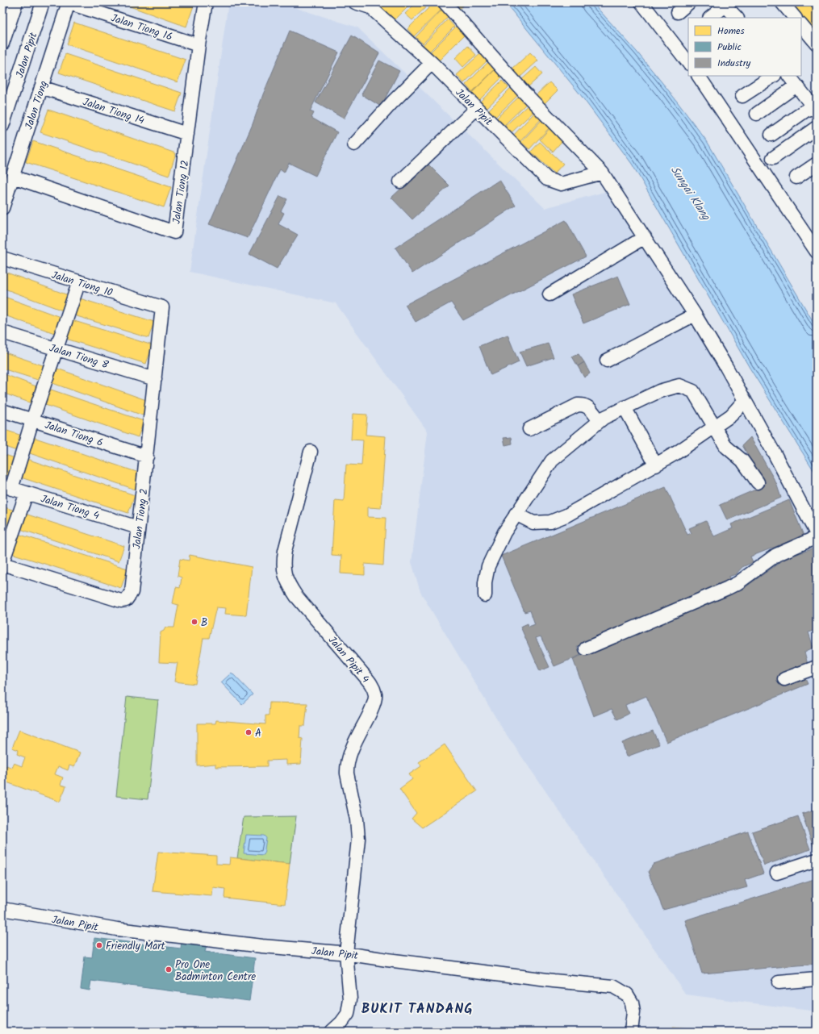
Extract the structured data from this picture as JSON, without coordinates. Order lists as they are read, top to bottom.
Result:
{
  "streets": {
    "street": [
      "Jalan Tiong 16",
      "Jalan Pipit",
      "Jalan Tiong",
      "Jalan Tiong 14",
      "Jalan Tiong 12",
      "Jalan Tiong 10",
      "Jalan Tiong 8",
      "Jalan Tiong 6",
      "Jalan Tiong 4",
      "Jalan Tiong 2",
      "Jalan Pipit 4"
    ]
  },
  "crossings": [
    ["Jalan Tiong 16", "Jalan Tiong"],
    ["Jalan Tiong 16", "Jalan Tiong 12"],
    ["Jalan Pipit", "Jalan Pipit 4"],
    ["Jalan Tiong", "Jalan Tiong 14"],
    ["Jalan Tiong", "Jalan Tiong 12"],
    ["Jalan Tiong 14", "Jalan Tiong 12"],
    ["Jalan Tiong 10", "Jalan Tiong 2"],
    ["Jalan Tiong 8", "Jalan Tiong 2"],
    ["Jalan Tiong 6", "Jalan Tiong 2"],
    ["Jalan Tiong 4", "Jalan Tiong 2"]
  ],
  "districts": ["BUKIT TANDANG"],
  "water": ["Sungai Klang"],
  "places": [
    "B",
    "A",
    "Friendly Mart",
    "Pro One Badminton Centre"
  ],
  "legend": ["Homes", "Public", "Industry"]
}
